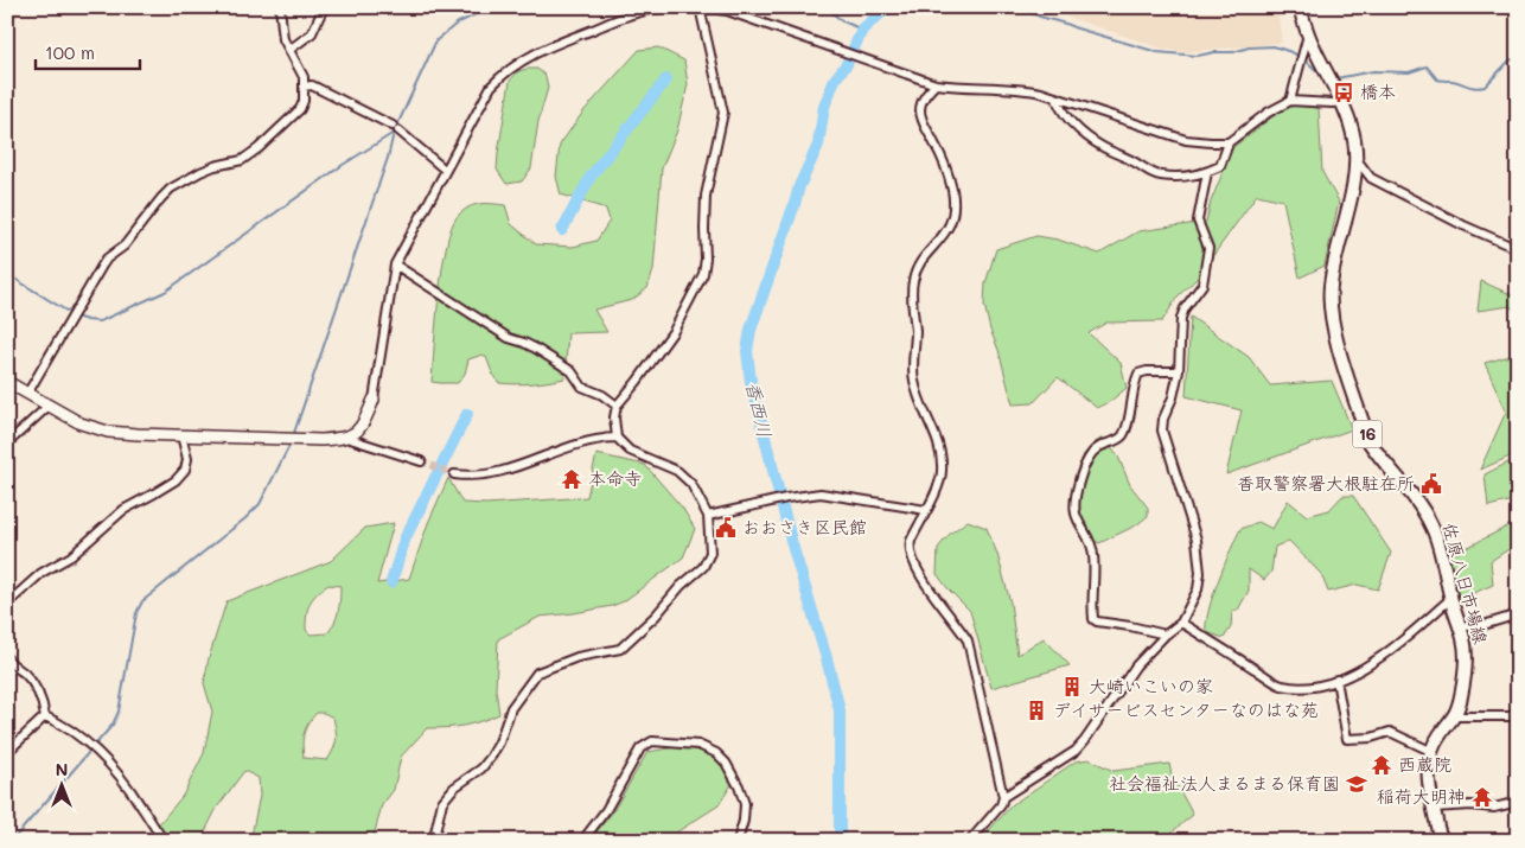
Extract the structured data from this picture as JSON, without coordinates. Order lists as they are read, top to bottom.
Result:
{
  "streets": {
    "main road": ["16", "佐原八日市場線"]
  },
  "water": ["香西川"],
  "places": {
    "bus stop": ["橋本"],
    "temple": ["本命寺", "西蔵院", "稲荷大明神"],
    "public building": ["香取警察署大根駐在所", "おおさき区民館"],
    "building": ["大崎いこいの家", "デイサービスセンターなのはな苑"],
    "school or university": ["社会福祉法人まるまる保育園"]
  },
  "scale_bar": "100 m",
  "north": "top"
}
